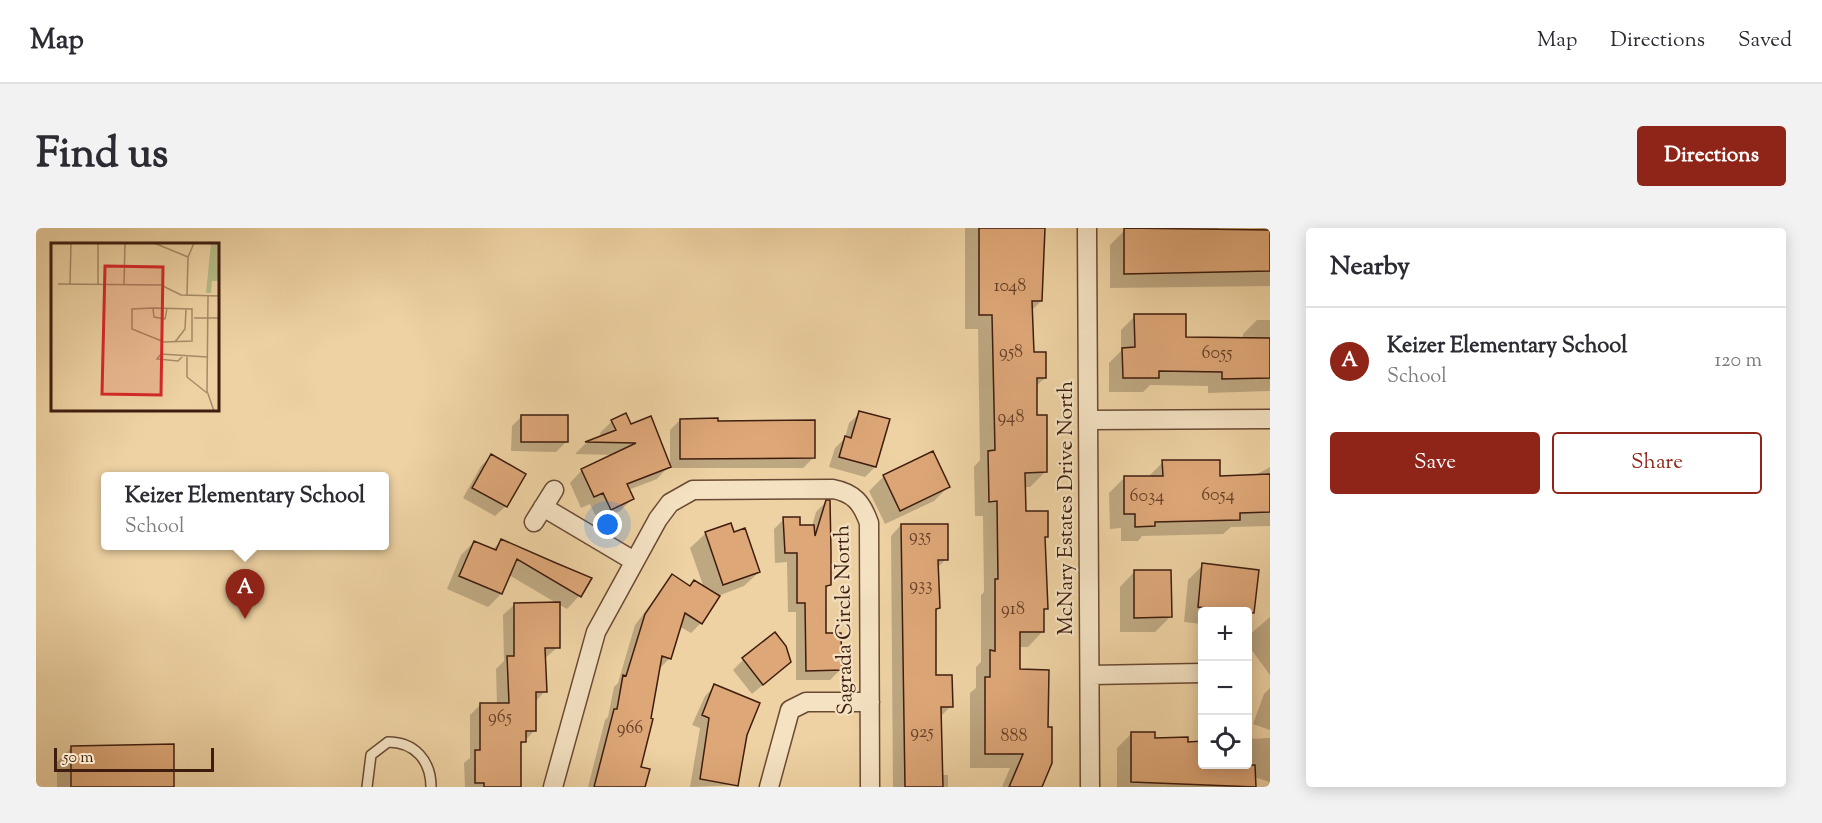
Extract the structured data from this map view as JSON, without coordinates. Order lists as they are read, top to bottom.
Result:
{
  "streets": {
    "street": ["McNary Estates Drive North", "Sagrada Circle North"]
  },
  "house_numbers": [
    "1048",
    "958",
    "6055",
    "948",
    "6054",
    "6034",
    "935",
    "933",
    "918",
    "965",
    "966",
    "925",
    "888"
  ],
  "scale_bar": "50 m",
  "page": {
    "header": "Map",
    "nav": ["Map", "Directions", "Saved"],
    "title": "Find us",
    "buttons": [
      "Directions",
      ["Save", "Share"]
    ],
    "heading": "Nearby",
    "list": [
      {
        "mark": "A",
        "name": "Keizer Elementary School",
        "note": "School",
        "value": "120 m"
      }
    ],
    "popup": ["Keizer Elementary School", "School"],
    "pins": "A",
    "map_buttons": ["+", "−"],
    "scale": "50 m"
  }
}
